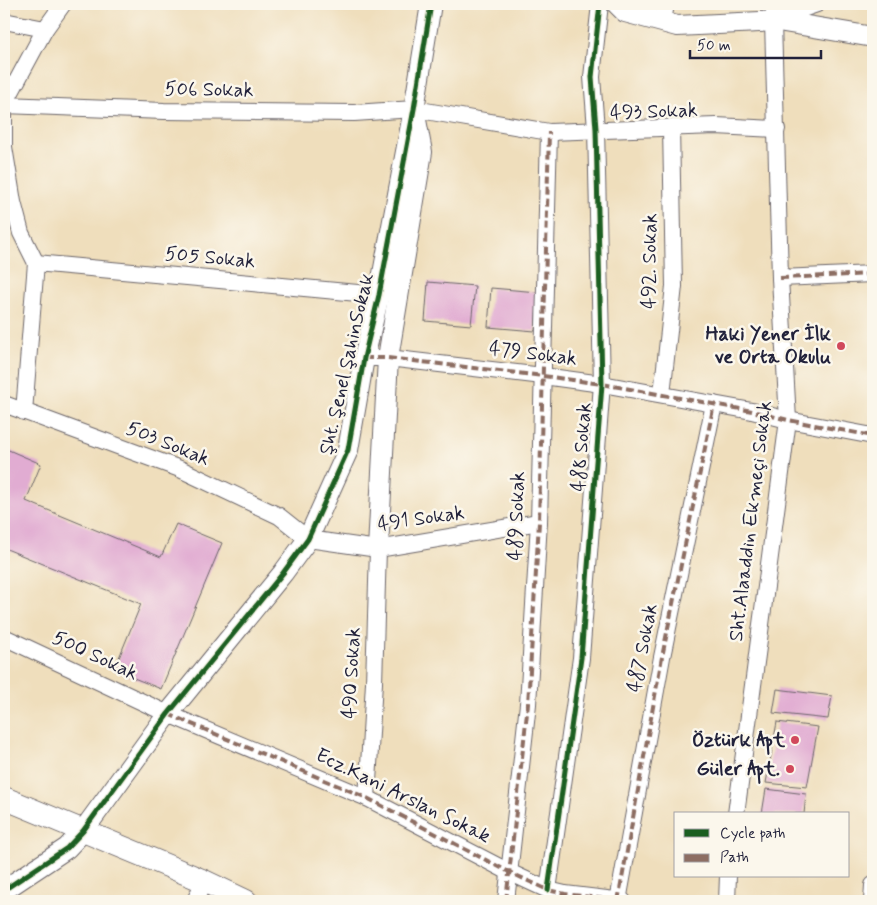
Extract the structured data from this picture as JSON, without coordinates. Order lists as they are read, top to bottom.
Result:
{
  "streets": {
    "street": [
      "506 Sokak",
      "493 Sokak",
      "505 Sokak",
      "492. Sokak",
      "479 Sokak",
      "Şht. Şenel ŞahinSokak",
      "503 Sokak",
      "488 Sokak",
      "489 Sokak",
      "491 Sokak",
      "Sht.Alaaddin Ekmeçi Sokak",
      "487 Sokak",
      "500 Sokak",
      "490 Sokak",
      "Ecz.Kani Arslan Sokak"
    ]
  },
  "crossings": [
    ["506 Sokak", "493 Sokak"],
    ["506 Sokak", "Şht. Şenel ŞahinSokak"],
    ["493 Sokak", "492. Sokak"],
    ["493 Sokak", "Şht. Şenel ŞahinSokak"],
    ["493 Sokak", "488 Sokak"],
    ["493 Sokak", "489 Sokak"],
    ["493 Sokak", "Sht.Alaaddin Ekmeçi Sokak"],
    ["505 Sokak", "Şht. Şenel ŞahinSokak"],
    ["492. Sokak", "479 Sokak"],
    ["479 Sokak", "Şht. Şenel ŞahinSokak"],
    ["479 Sokak", "488 Sokak"],
    ["479 Sokak", "489 Sokak"],
    ["479 Sokak", "Sht.Alaaddin Ekmeçi Sokak"],
    ["479 Sokak", "487 Sokak"],
    ["Şht. Şenel ŞahinSokak", "503 Sokak"],
    ["Şht. Şenel ŞahinSokak", "491 Sokak"],
    ["Şht. Şenel ŞahinSokak", "500 Sokak"],
    ["Şht. Şenel ŞahinSokak", "490 Sokak"],
    ["Şht. Şenel ŞahinSokak", "Ecz.Kani Arslan Sokak"],
    ["503 Sokak", "491 Sokak"],
    ["488 Sokak", "Ecz.Kani Arslan Sokak"],
    ["489 Sokak", "491 Sokak"],
    ["489 Sokak", "Ecz.Kani Arslan Sokak"],
    ["491 Sokak", "490 Sokak"],
    ["487 Sokak", "Ecz.Kani Arslan Sokak"],
    ["500 Sokak", "Ecz.Kani Arslan Sokak"],
    ["490 Sokak", "Ecz.Kani Arslan Sokak"]
  ],
  "places": ["Haki Yener İlk ve Orta Okulu", "Öztürk Apt", "Güler Apt."],
  "legend": ["Cycle path", "Path"],
  "scale_bar": "50 m"
}
